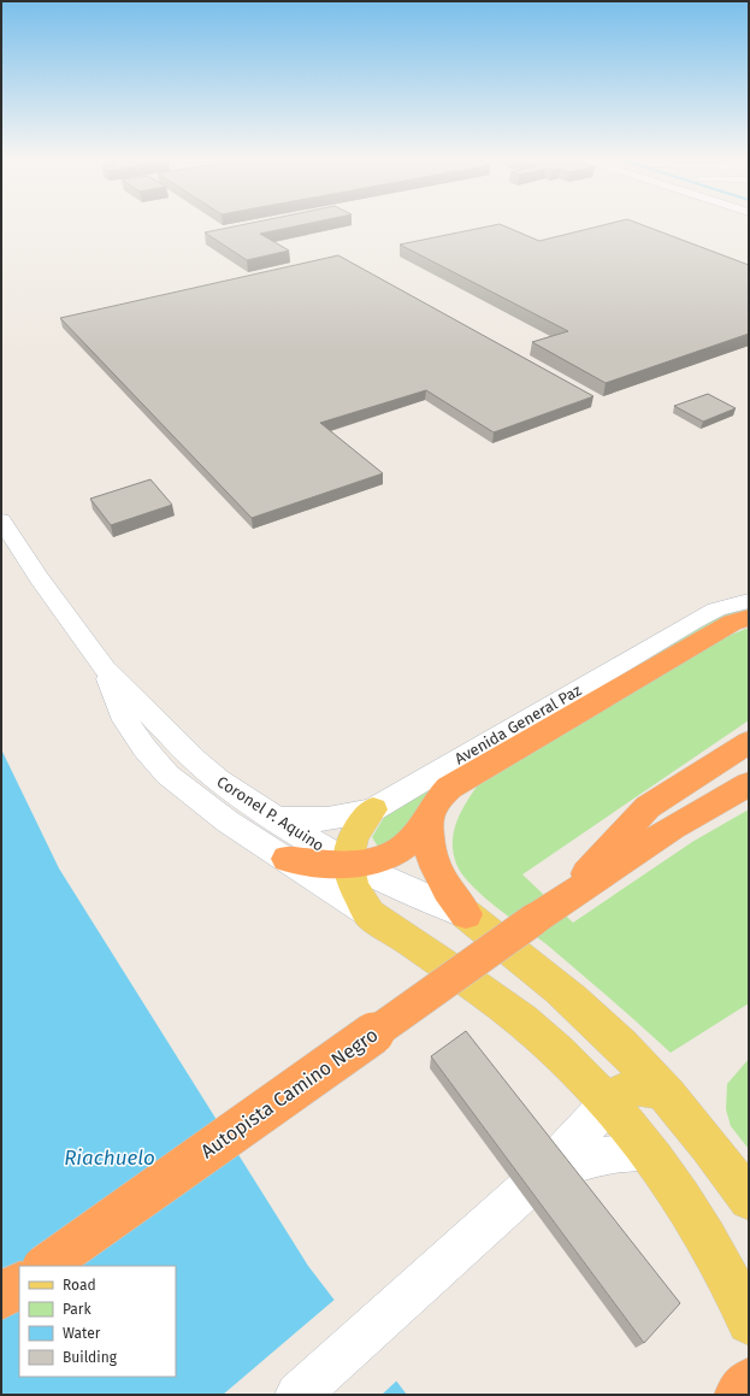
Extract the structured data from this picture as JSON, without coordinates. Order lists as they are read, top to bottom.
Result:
{
  "streets": {
    "highway": ["Autopista Camino Negro"],
    "street": ["Avenida General Paz", "Coronel P. Aquino"]
  },
  "crossings": [
    ["Avenida General Paz", "Coronel P. Aquino"]
  ],
  "water": ["Riachuelo"],
  "legend": [
    "Road",
    "Park",
    "Water",
    "Building"
  ]
}
